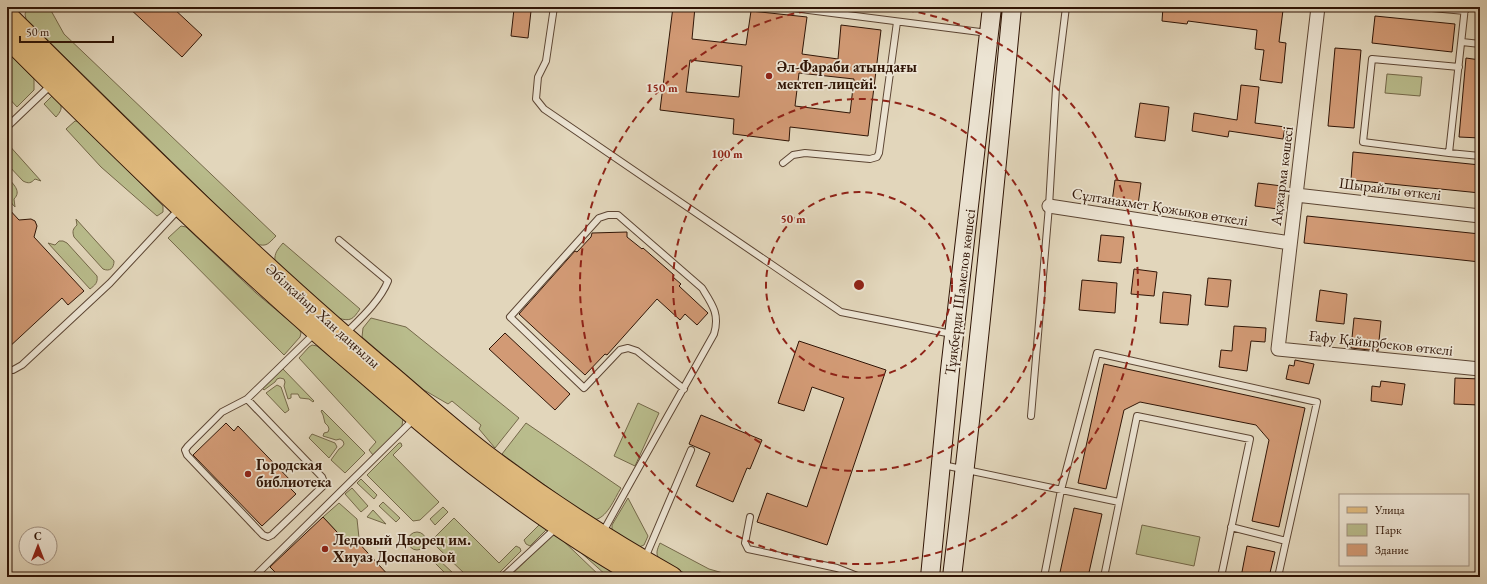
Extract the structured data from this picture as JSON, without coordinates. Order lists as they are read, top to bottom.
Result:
{
  "streets": {
    "main road": ["Әбілқайыр Хан даңғылы"],
    "street": [
      "Ақжарма көшесі",
      "Шырайлы өткелі",
      "Сұлтанахмет Қожықов өткелі",
      "Тұяқберди Шамелов көшесі",
      "Ғафу Қайырбеков өткелі"
    ]
  },
  "crossings": [
    ["Ақжарма көшесі", "Шырайлы өткелі"],
    ["Ақжарма көшесі", "Сұлтанахмет Қожықов өткелі"],
    ["Ақжарма көшесі", "Ғафу Қайырбеков өткелі"]
  ],
  "places": ["Әл-Фараби атындағы мектеп-лицейі.", "Городская библиотека", "Ледовый Дворец им. Хиуаз Доспановой"],
  "legend": ["Улица", "Парк", "Здание"],
  "scale_bar": "50 m",
  "north": "top",
  "rings": ["150 m", "100 m", "50 m"]
}
